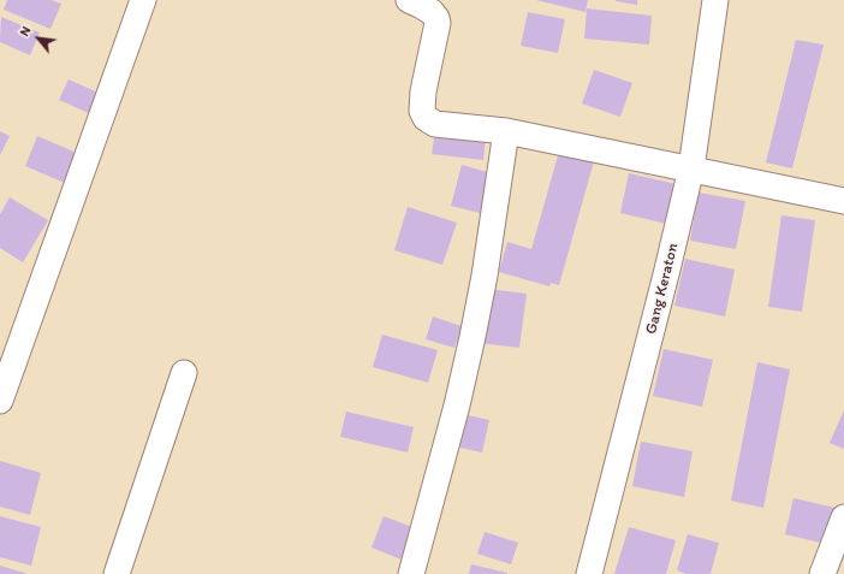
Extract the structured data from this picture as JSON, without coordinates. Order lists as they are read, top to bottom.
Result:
{
  "streets": {
    "street": ["Gang Keraton"]
  },
  "north": "top left"
}
